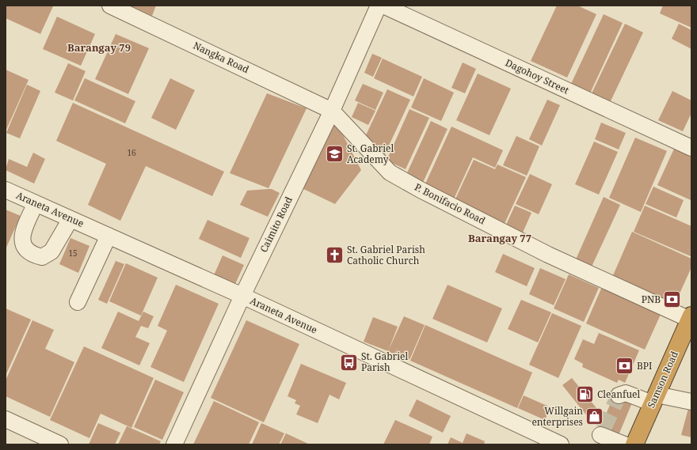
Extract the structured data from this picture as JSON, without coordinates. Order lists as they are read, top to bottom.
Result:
{
  "streets": {
    "highway": ["Samson Road"],
    "street": [
      "Nangka Road",
      "Dagohoy Street",
      "P. Bonifacio Road",
      "Araneta Avenue",
      "Caimito Road"
    ]
  },
  "crossings": [
    ["Nangka Road", "P. Bonifacio Road"],
    ["Nangka Road", "Caimito Road"],
    ["P. Bonifacio Road", "Caimito Road"],
    ["P. Bonifacio Road", "Samson Road"],
    ["Araneta Avenue", "Caimito Road"]
  ],
  "districts": ["Barangay 79", "Barangay 77"],
  "places": {
    "school or university": ["St. Gabriel Academy"],
    "church": ["St. Gabriel Parish Catholic Church"],
    "bank": ["PNB", "BPI"],
    "bus stop": ["St. Gabriel Parish"],
    "fuel station": ["Cleanfuel"],
    "shop": ["Willgain enterprises"]
  },
  "house_numbers": ["16", "15"]
}
